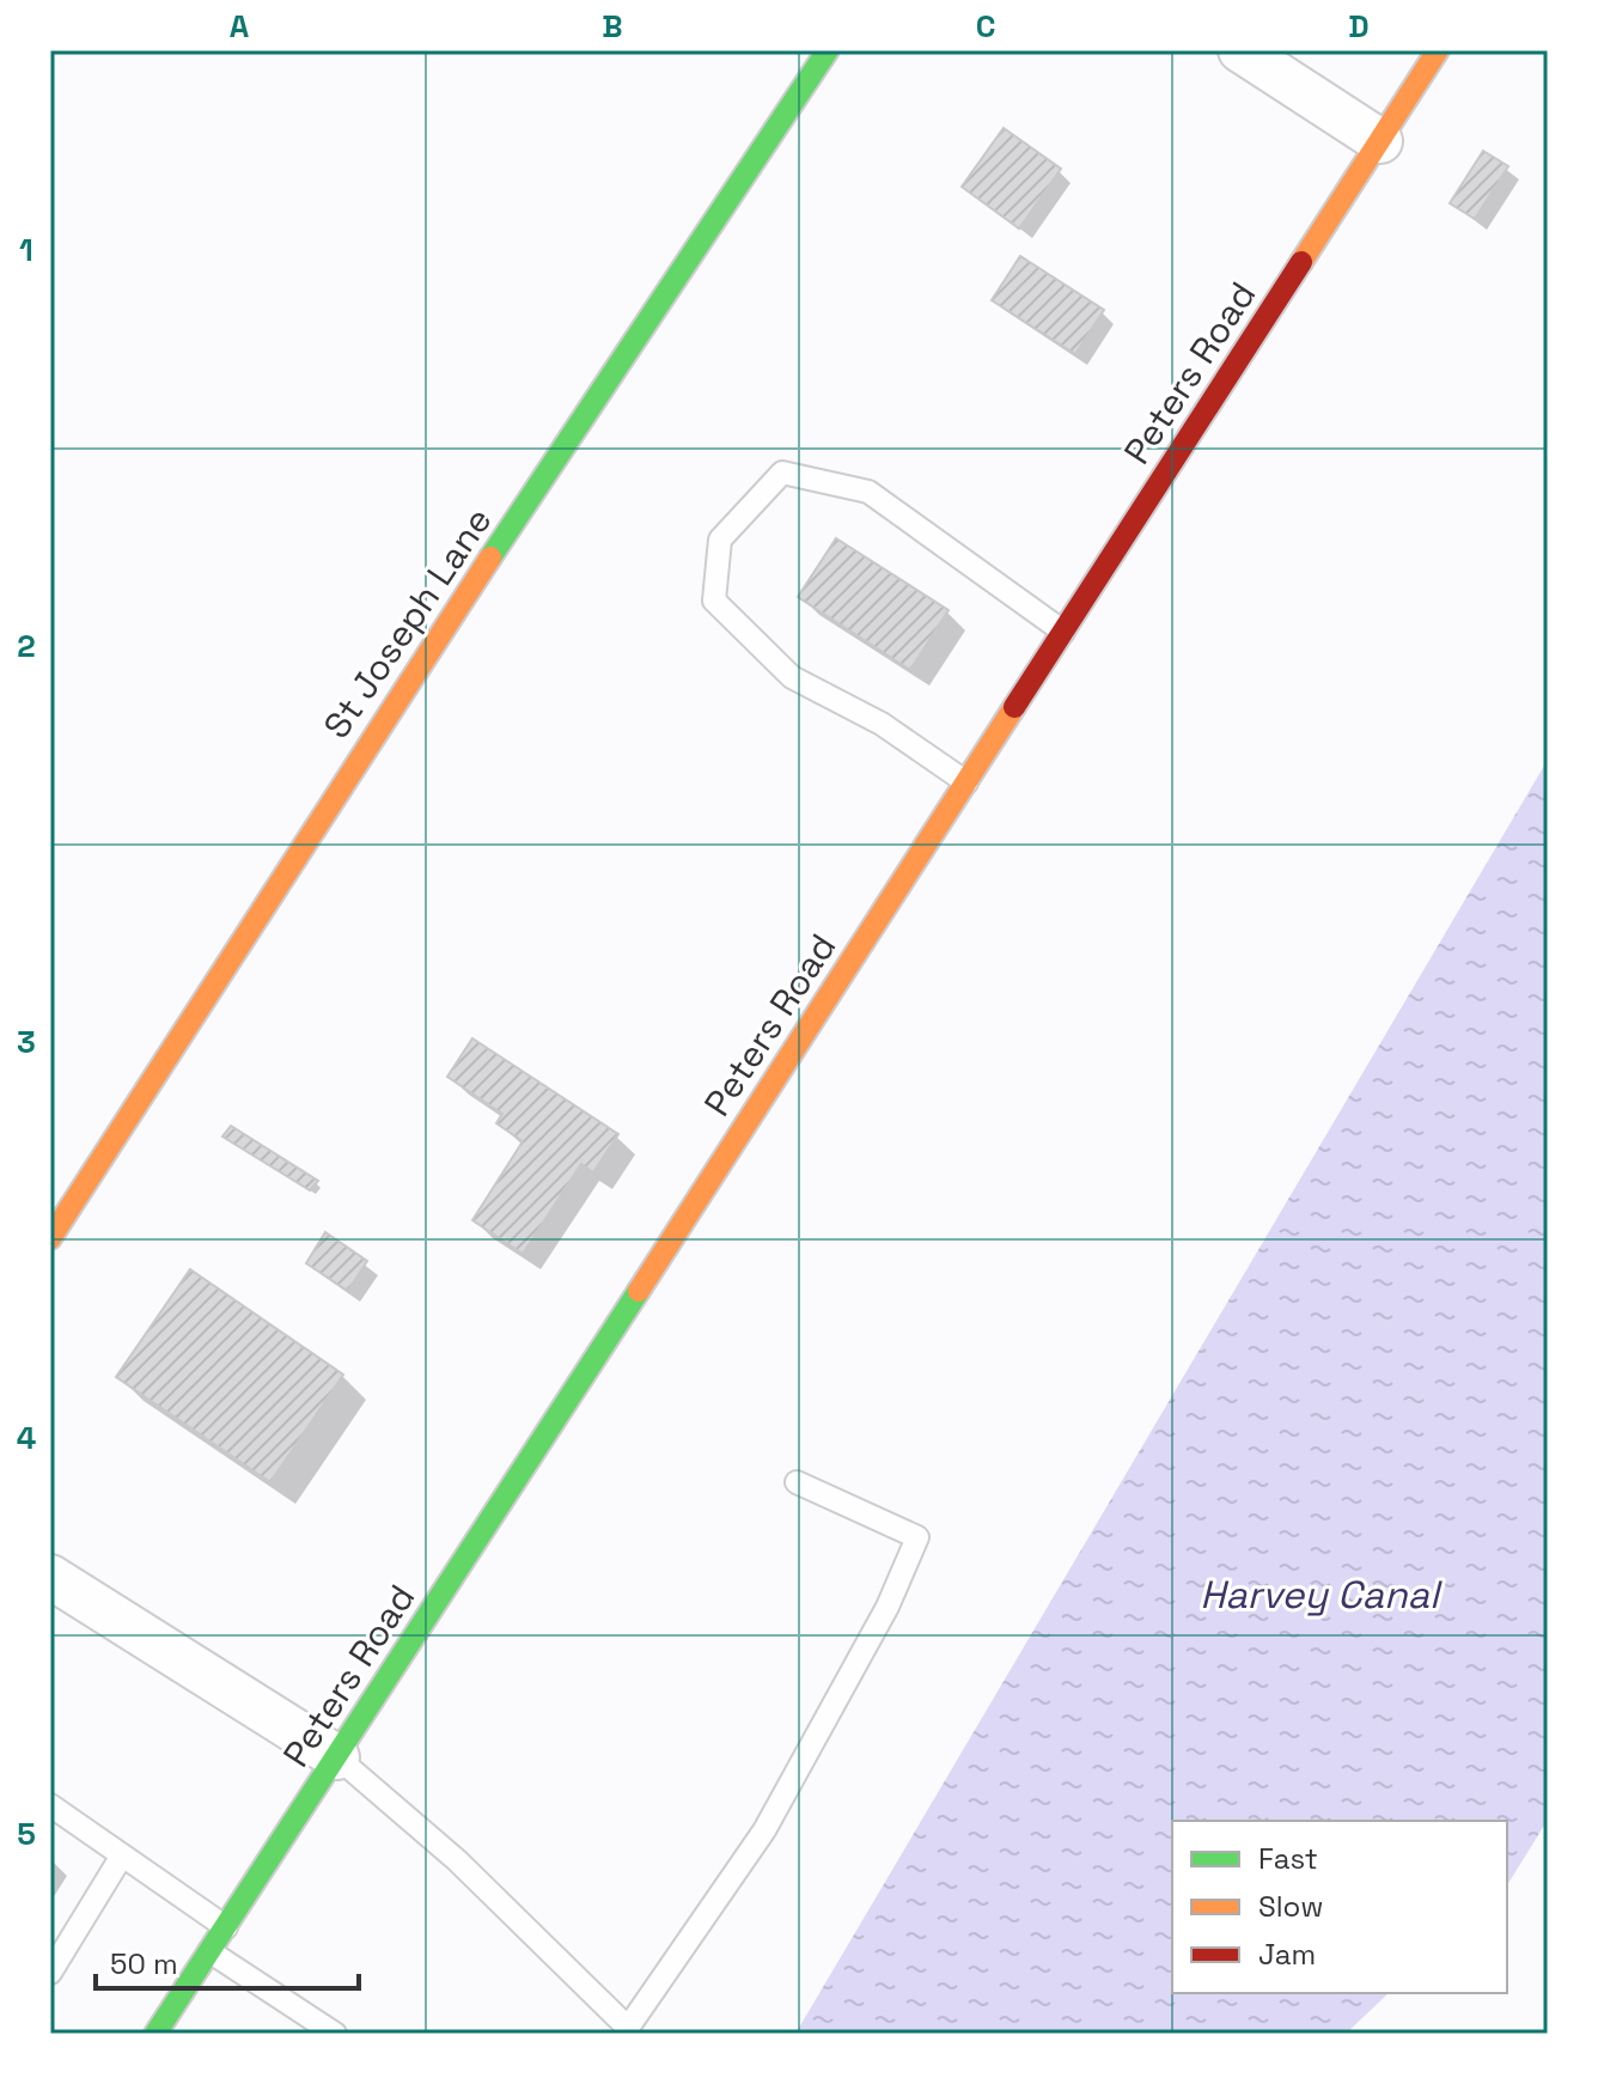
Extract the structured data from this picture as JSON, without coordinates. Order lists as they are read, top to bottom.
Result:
{
  "streets": {
    "main road": ["Peters Road", "St Joseph Lane"]
  },
  "water": ["Harvey Canal"],
  "legend": ["Fast", "Slow", "Jam"],
  "scale_bar": "50 m",
  "grid": {
    "columns": [
      "A",
      "B",
      "C",
      "D"
    ],
    "rows": [
      "1",
      "2",
      "3",
      "4",
      "5"
    ]
  }
}
